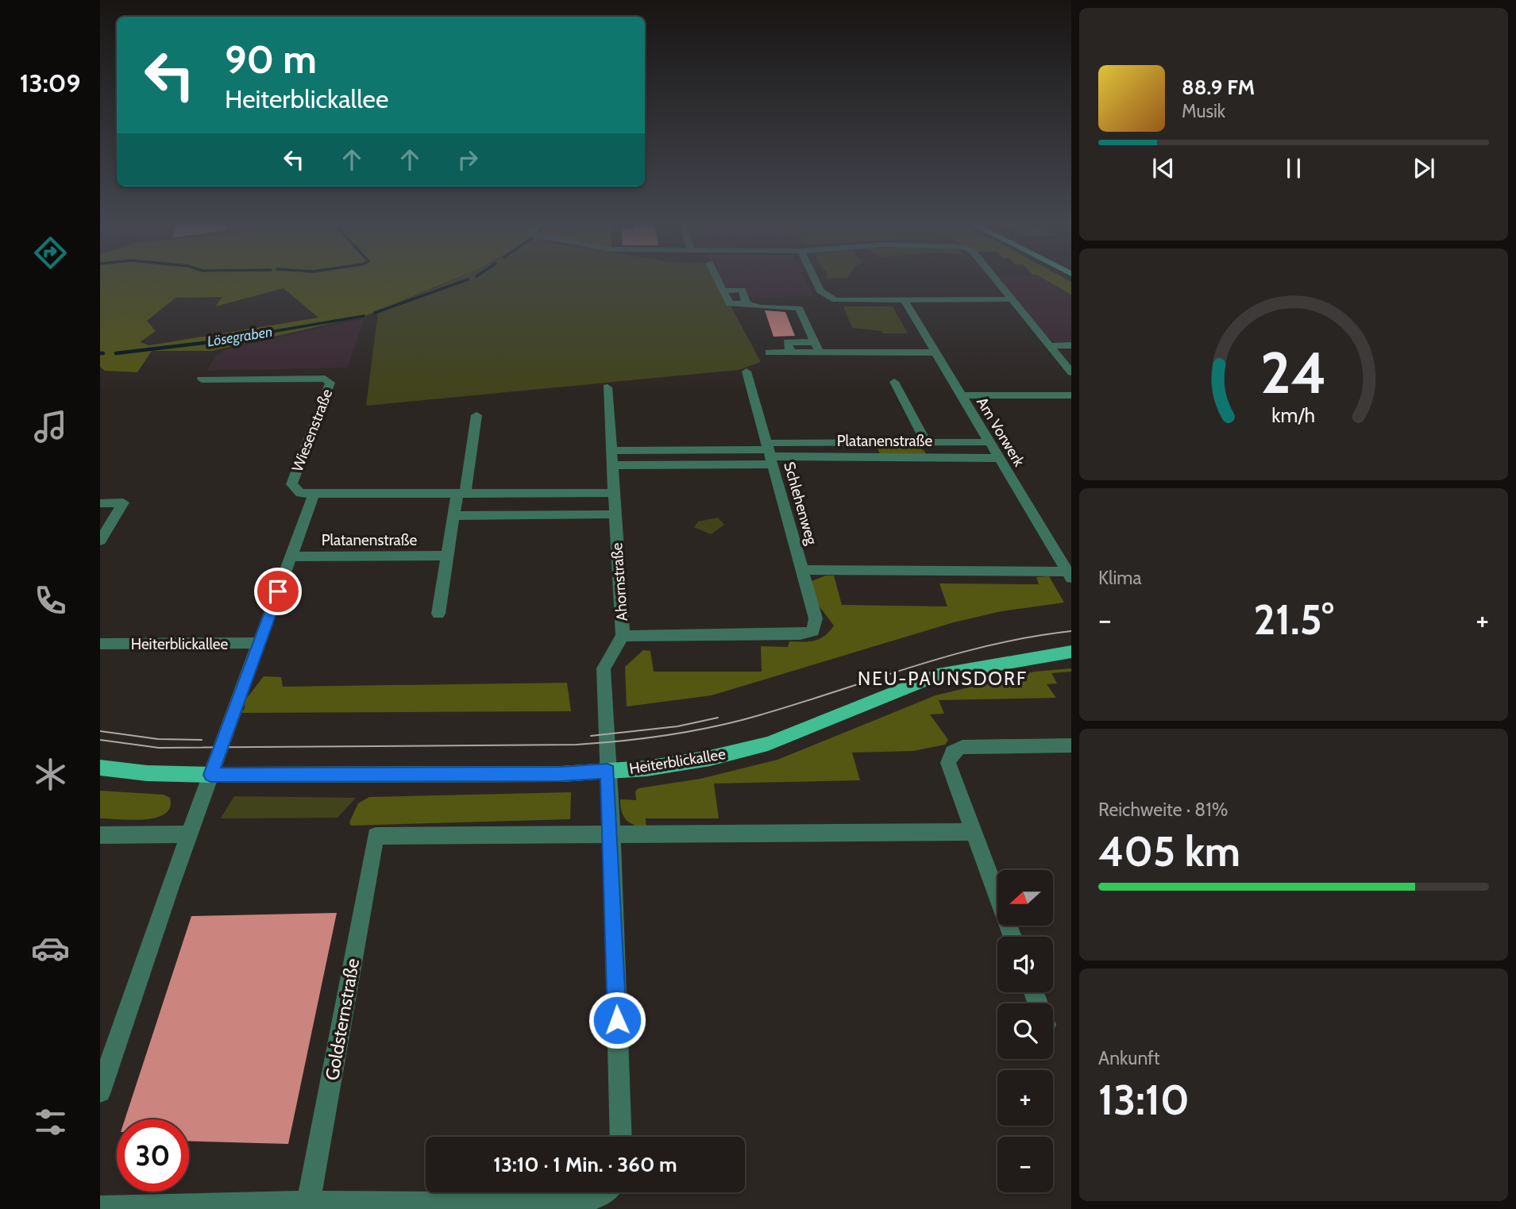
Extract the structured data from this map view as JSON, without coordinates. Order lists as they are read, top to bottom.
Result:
{
  "streets": {
    "main road": ["Heiterblickallee"],
    "street": [
      "Wiesenstraße",
      "Am Vorwerk",
      "Platanenstraße",
      "Schlehenweg",
      "Ahornstraße",
      "Goldsternstraße"
    ]
  },
  "crossings": [
    ["Wiesenstraße", "Platanenstraße"],
    ["Wiesenstraße", "Heiterblickallee"],
    ["Am Vorwerk", "Platanenstraße"],
    ["Platanenstraße", "Schlehenweg"],
    ["Platanenstraße", "Ahornstraße"],
    ["Schlehenweg", "Ahornstraße"],
    ["Ahornstraße", "Heiterblickallee"],
    ["Ahornstraße", "Goldsternstraße"]
  ],
  "districts": ["NEU-PAUNSDORF"],
  "water": ["Lösegraben"],
  "north": "left",
  "page": {
    "tabs": "13:09",
    "turn": ["90 m", "Heiterblickallee"],
    "song": ["88.9 FM", "Musik"],
    "tile": [
      "Klima",
      ["Reichweite · 81%", "405 km"],
      ["Ankunft", "13:10"]
    ],
    "heat": ["−", "21.5°", "+"],
    "map_buttons": ["+", "−"],
    "limit": "30",
    "trip": "13:10 · 1 Min. · 360 m",
    "gauge": ["24", "km/h"]
  }
}
